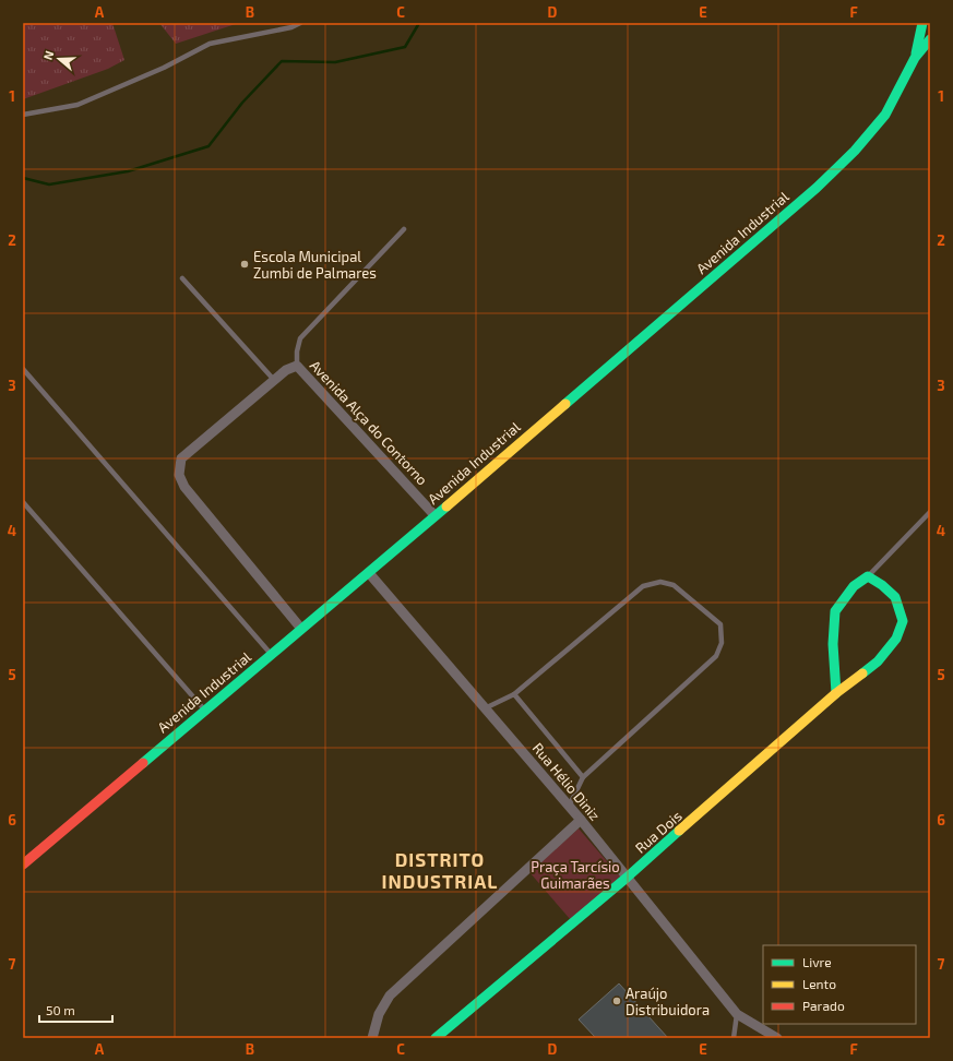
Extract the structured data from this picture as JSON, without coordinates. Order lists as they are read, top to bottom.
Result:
{
  "streets": {
    "street": [
      "Avenida Industrial",
      "Avenida Alça do Contorno",
      "Rua Hélio Diniz",
      "Rua Dois"
    ]
  },
  "crossings": [
    ["Avenida Industrial", "Avenida Alça do Contorno"],
    ["Avenida Industrial", "Rua Hélio Diniz"],
    ["Rua Hélio Diniz", "Rua Dois"]
  ],
  "districts": ["DISTRITO INDUSTRIAL"],
  "parks": ["Praça Tarcísio Guimarães"],
  "places": ["Escola Municipal Zumbi de Palmares", "Araújo Distribuidora"],
  "legend": ["Livre", "Lento", "Parado"],
  "scale_bar": "50 m",
  "north": "left",
  "grid": {
    "columns": [
      "A",
      "B",
      "C",
      "D",
      "E",
      "F"
    ],
    "rows": [
      "1",
      "2",
      "3",
      "4",
      "5",
      "6",
      "7"
    ]
  }
}
